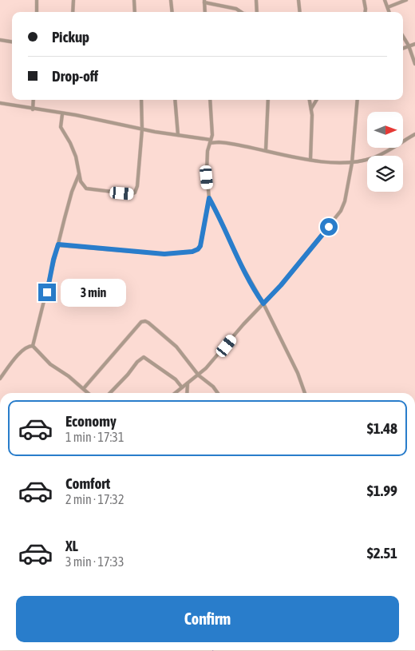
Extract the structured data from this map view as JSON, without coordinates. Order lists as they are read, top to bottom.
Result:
{
  "north": "right",
  "page": {
    "banner": ["Pickup", "Drop-off"],
    "bubble": "3 min",
    "list": [
      {
        "name": "Economy",
        "note": "1 min · 17:31",
        "value": "$1.48"
      },
      {
        "name": "Comfort",
        "note": "2 min · 17:32",
        "value": "$1.99"
      },
      {
        "name": "XL",
        "note": "3 min · 17:33",
        "value": "$2.51"
      }
    ],
    "buttons": "Confirm"
  }
}
